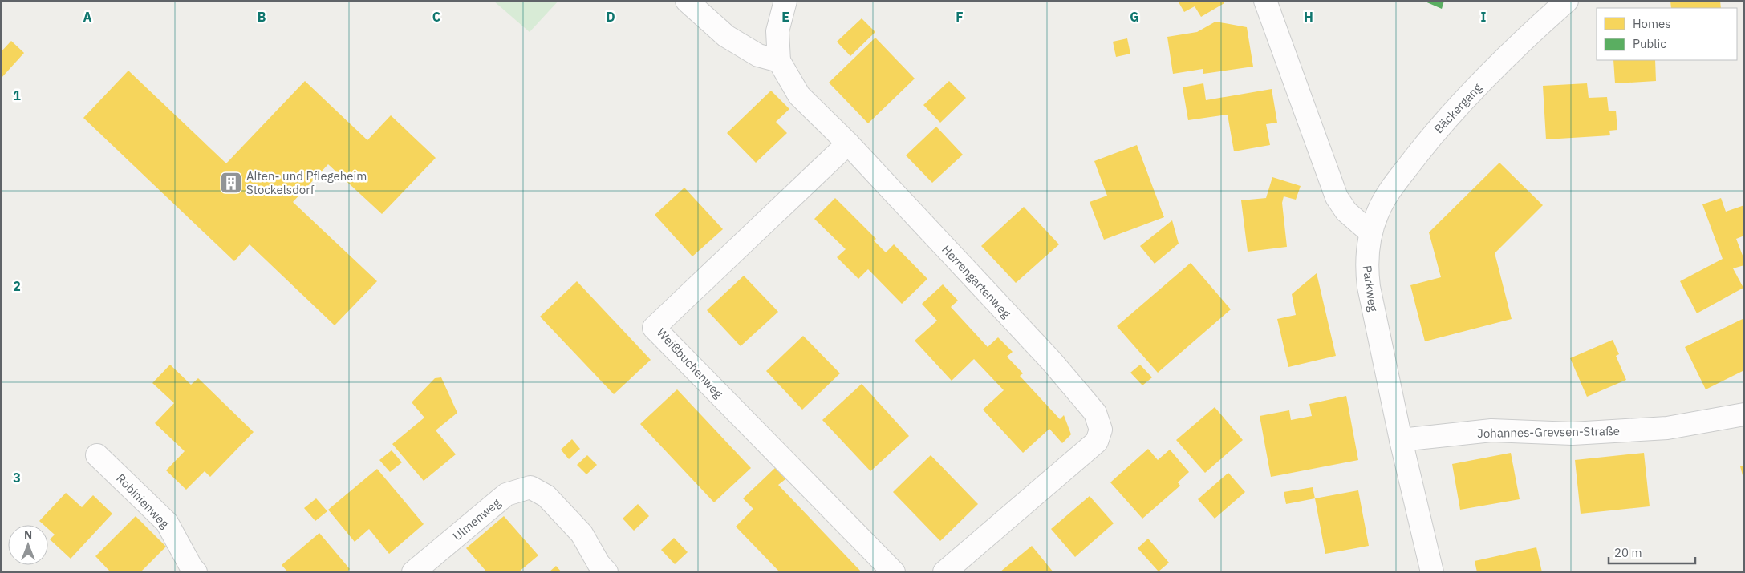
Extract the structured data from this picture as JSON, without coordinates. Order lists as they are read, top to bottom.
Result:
{
  "streets": {
    "street": [
      "Bäckergang",
      "Herrengartenweg",
      "Parkweg",
      "Weißbuchenweg",
      "Johannes-Grevsen-Straße",
      "Robinienweg",
      "Ulmenweg"
    ]
  },
  "crossings": [
    ["Bäckergang", "Parkweg"],
    ["Herrengartenweg", "Weißbuchenweg"],
    ["Parkweg", "Johannes-Grevsen-Straße"]
  ],
  "places": {
    "building": ["Alten- und Pflegeheim Stockelsdorf"]
  },
  "legend": ["Homes", "Public"],
  "scale_bar": "20 m",
  "north": "top",
  "grid": {
    "columns": [
      "A",
      "B",
      "C",
      "D",
      "E",
      "F",
      "G",
      "H",
      "I"
    ],
    "rows": ["1", "2", "3"]
  }
}
